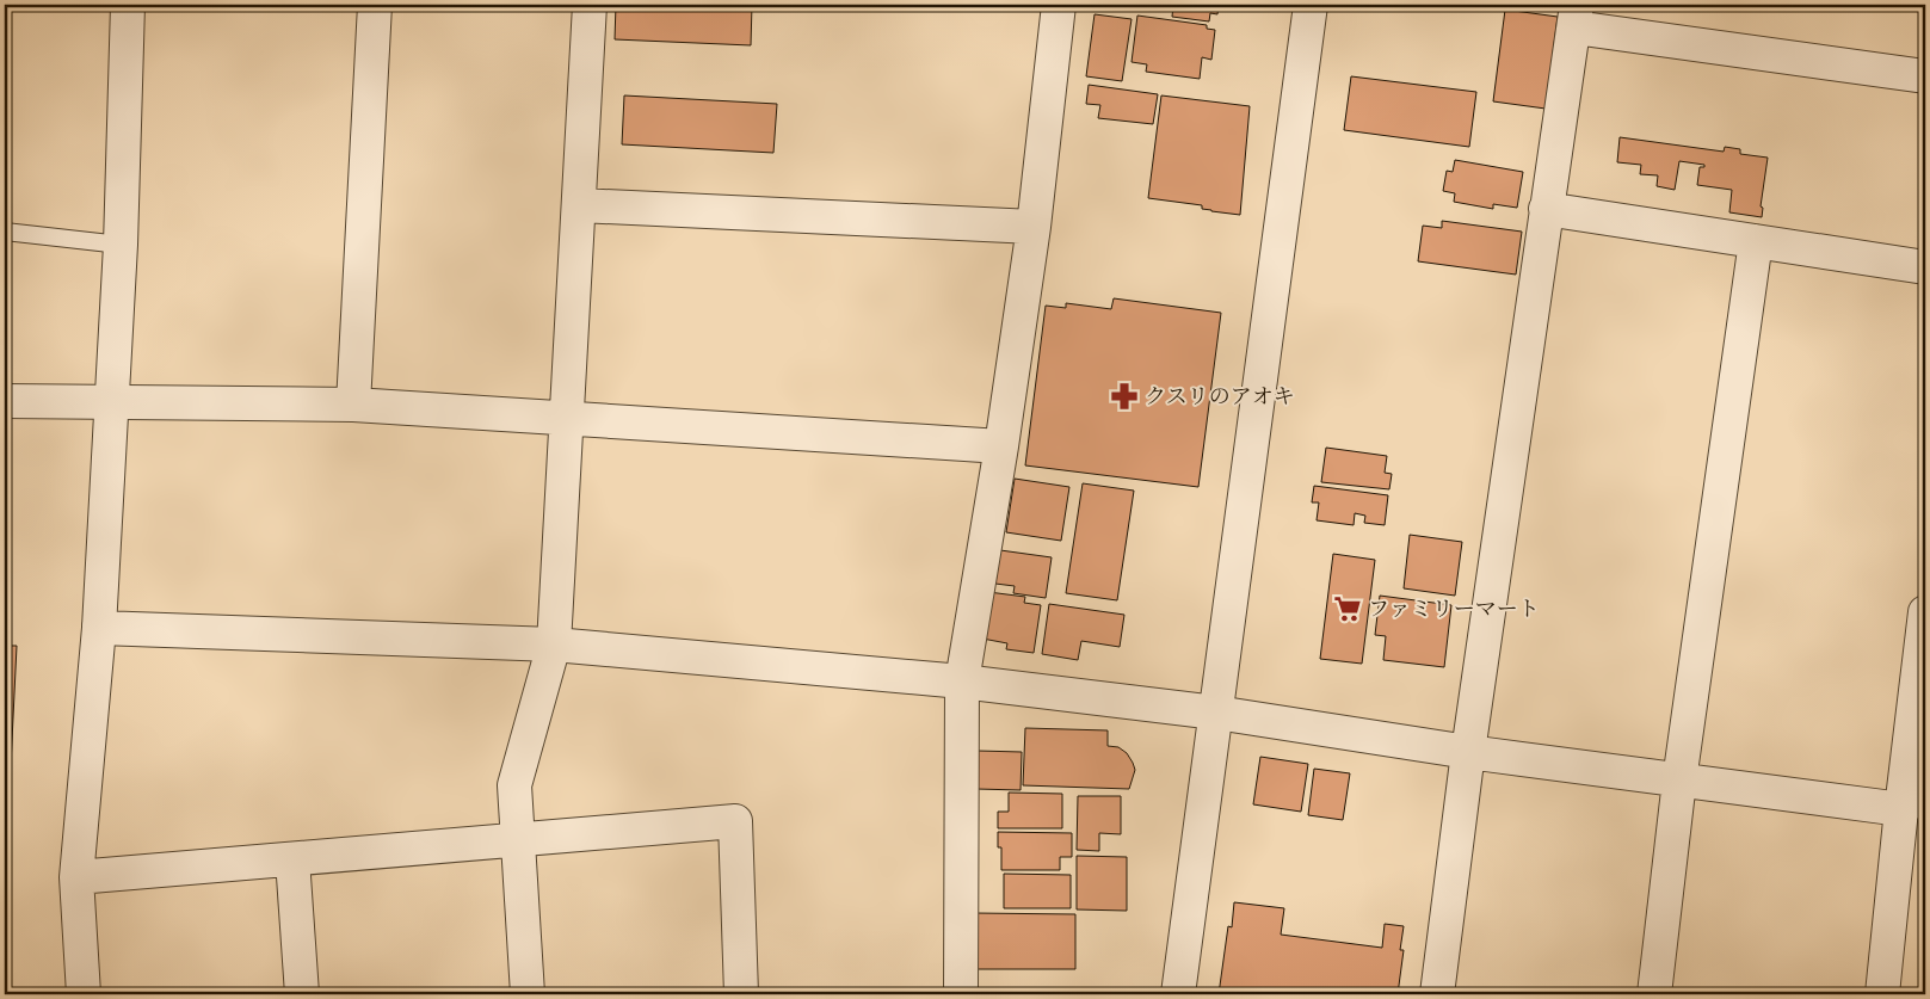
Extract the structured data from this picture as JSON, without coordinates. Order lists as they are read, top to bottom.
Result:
{
  "places": {
    "pharmacy": ["クスリのアオキ"],
    "supermarket": ["ファミリーマート"]
  }
}
